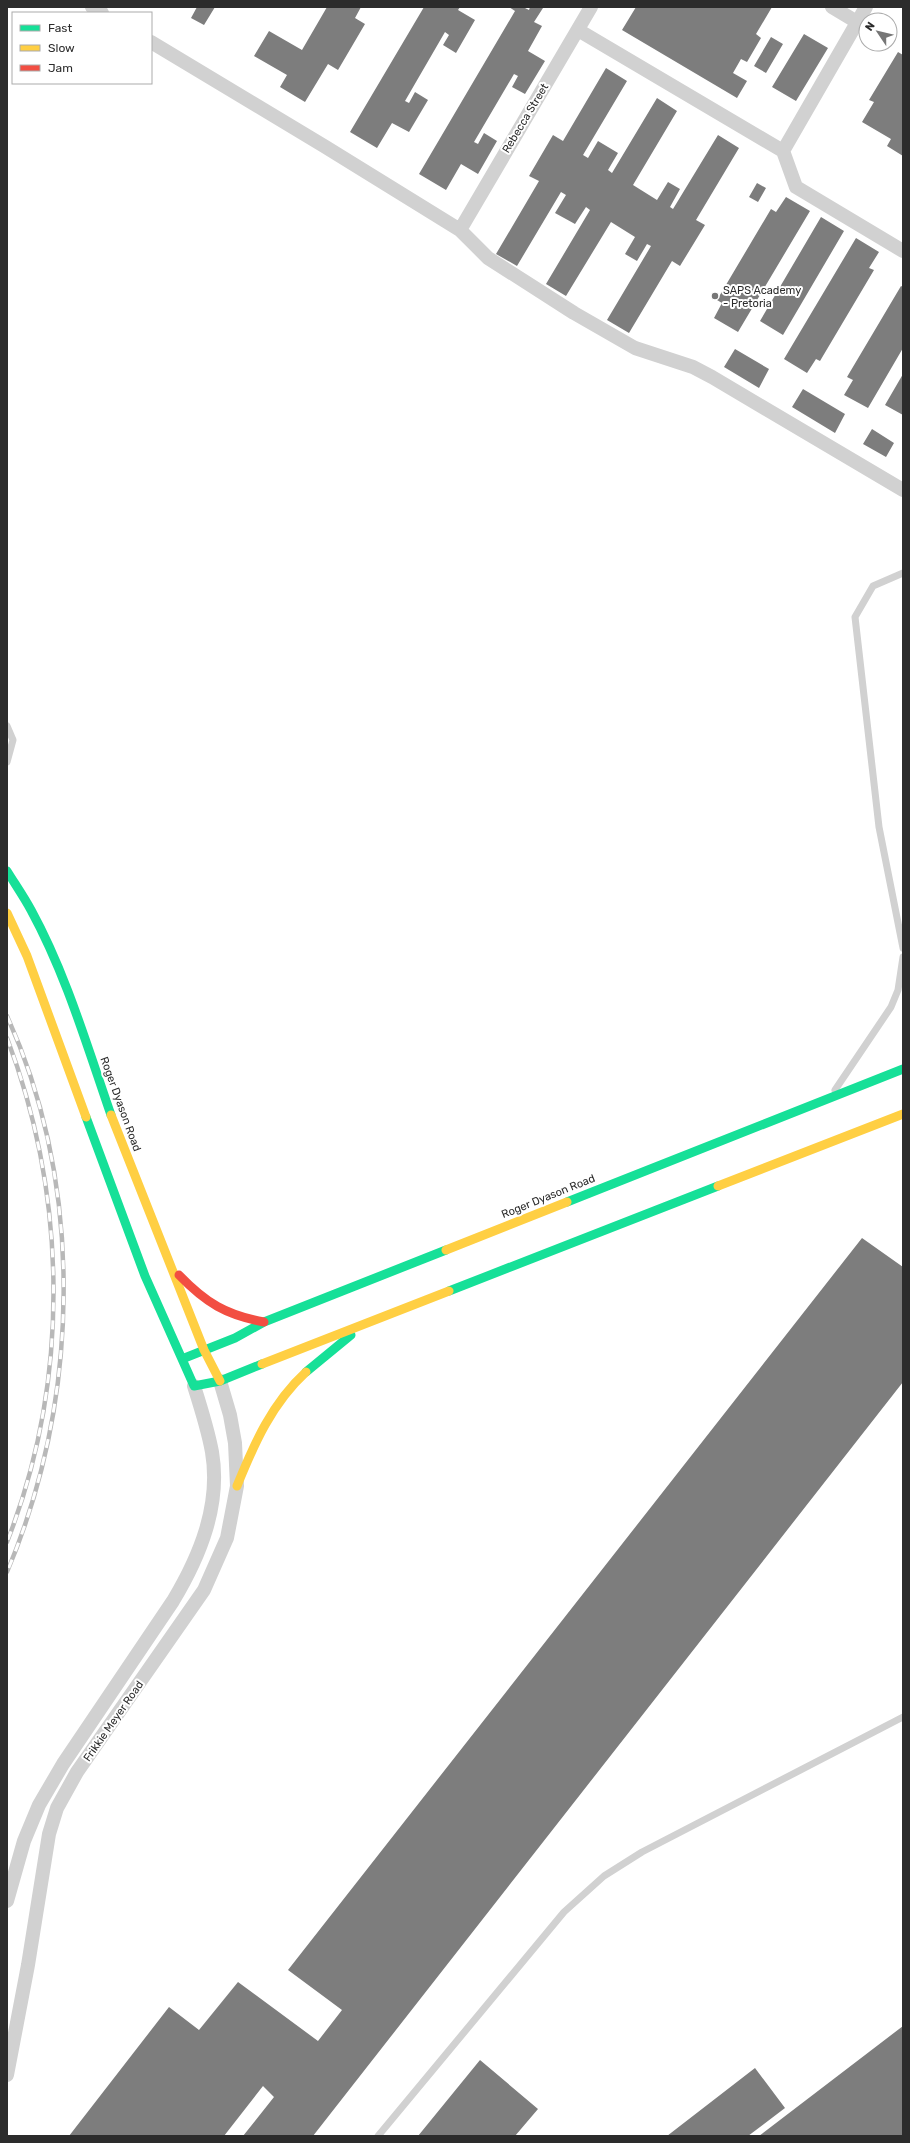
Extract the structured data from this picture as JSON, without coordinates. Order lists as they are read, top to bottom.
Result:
{
  "streets": {
    "main road": ["Roger Dyason Road"],
    "street": ["Rebecca Street", "Frikkie Meyer Road"]
  },
  "crossings": [
    ["Roger Dyason Road", "Frikkie Meyer Road"]
  ],
  "places": ["SAPS Academy - Pretoria"],
  "legend": ["Fast", "Slow", "Jam"],
  "north": "top left"
}
